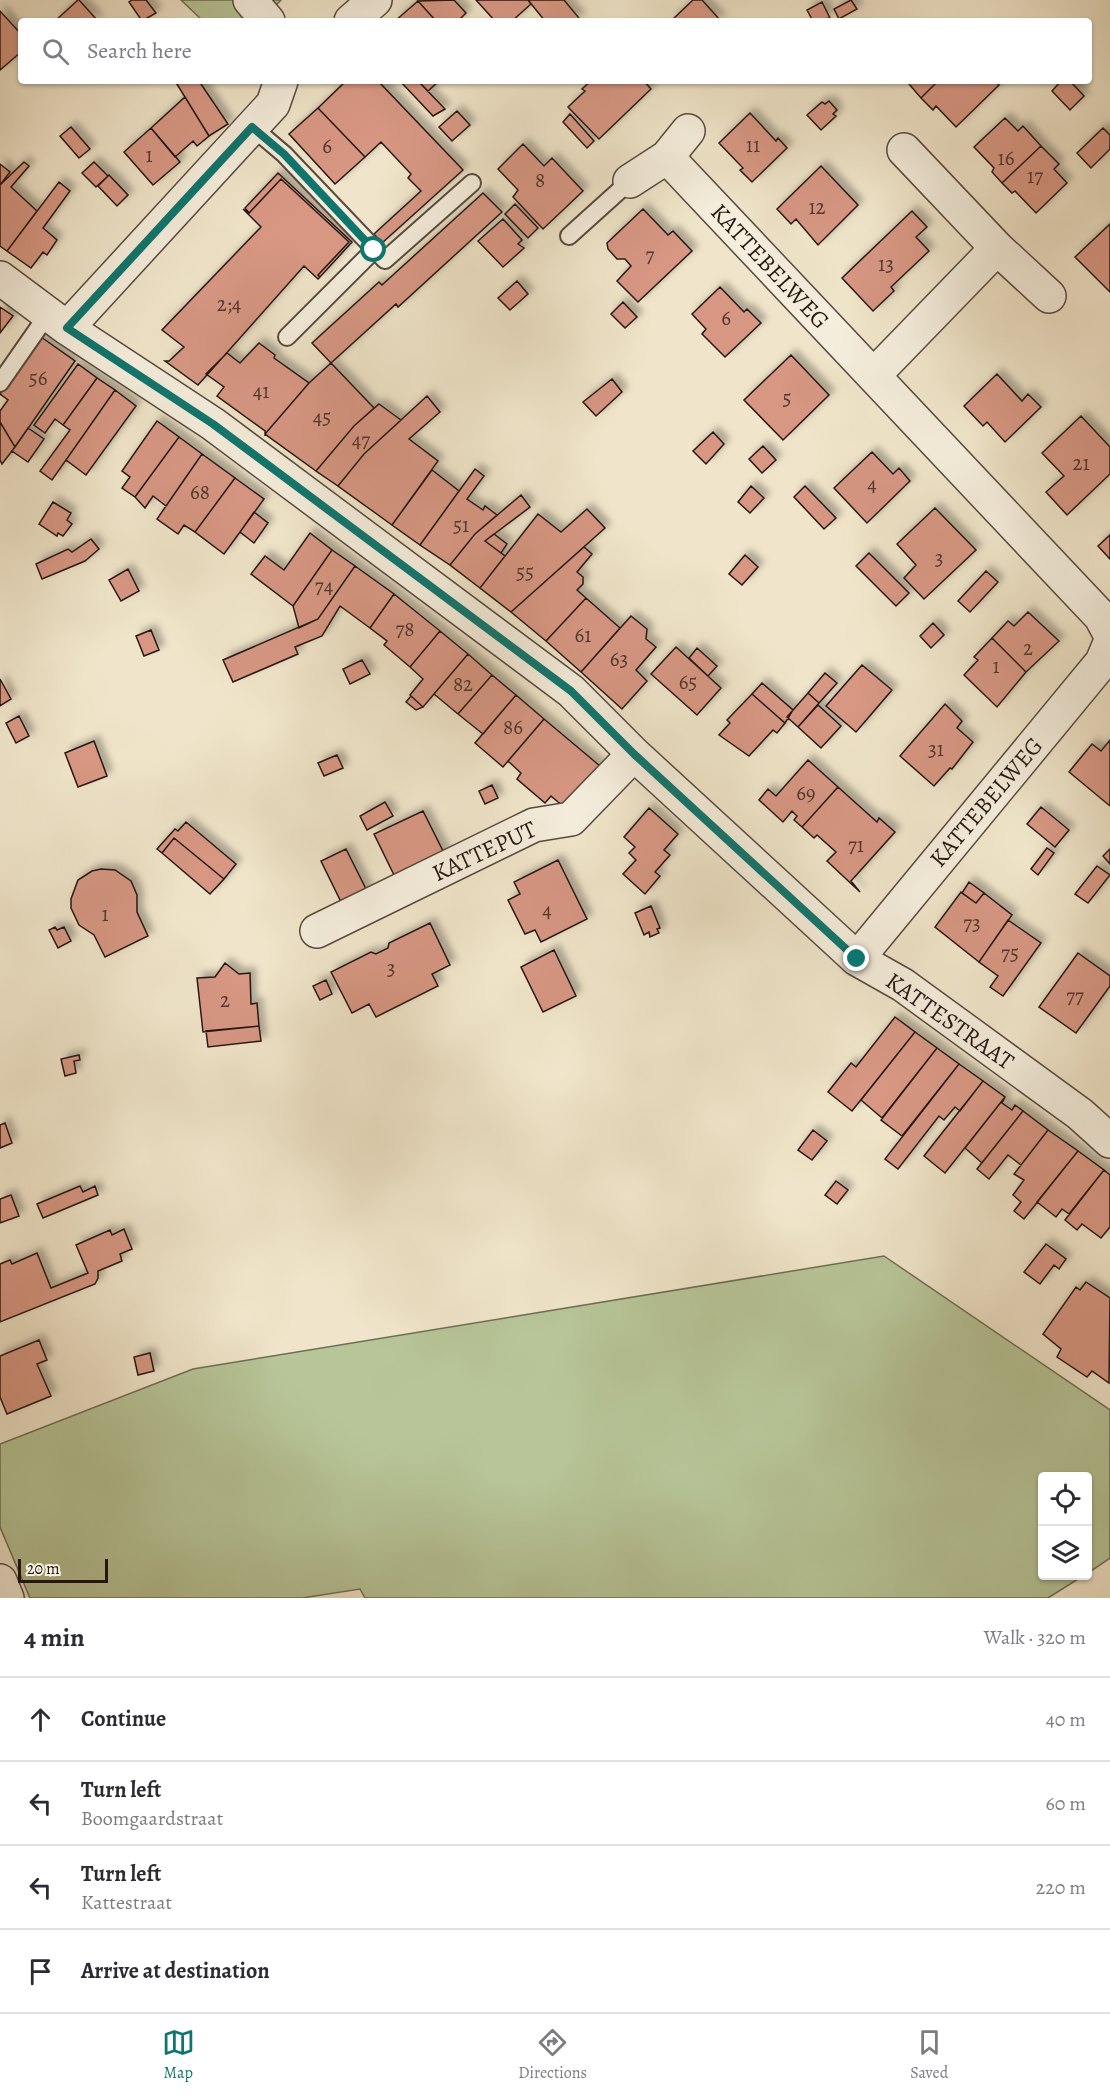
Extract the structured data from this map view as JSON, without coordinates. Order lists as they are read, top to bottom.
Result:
{
  "streets": {
    "street": ["KATTEBELWEG", "KATTEPUT", "KATTESTRAAT"]
  },
  "crossings": [
    ["KATTEBELWEG", "KATTESTRAAT"],
    ["KATTEPUT", "KATTESTRAAT"]
  ],
  "house_numbers": [
    "11",
    "6",
    "1",
    "16",
    "17",
    "8",
    "12",
    "7",
    "13",
    "2;4",
    "6",
    "56",
    "41",
    "5",
    "45",
    "47",
    "21",
    "4",
    "68",
    "51",
    "3",
    "55",
    "74",
    "78",
    "61",
    "2",
    "63",
    "1",
    "65",
    "82",
    "86",
    "31",
    "69",
    "71",
    "4",
    "1",
    "73",
    "75",
    "3",
    "77",
    "2"
  ],
  "scale_bar": "20 m",
  "page": {
    "search": "Search here",
    "scale": "20 m",
    "heading": ["4 min", "Walk · 320 m"],
    "list": [
      ["Continue", "40 m"],
      ["Turn left", "Boomgaardstraat", "60 m"],
      ["Turn left", "Kattestraat", "220 m"],
      "Arrive at destination"
    ],
    "nav": ["Map", "Directions", "Saved"]
  }
}
